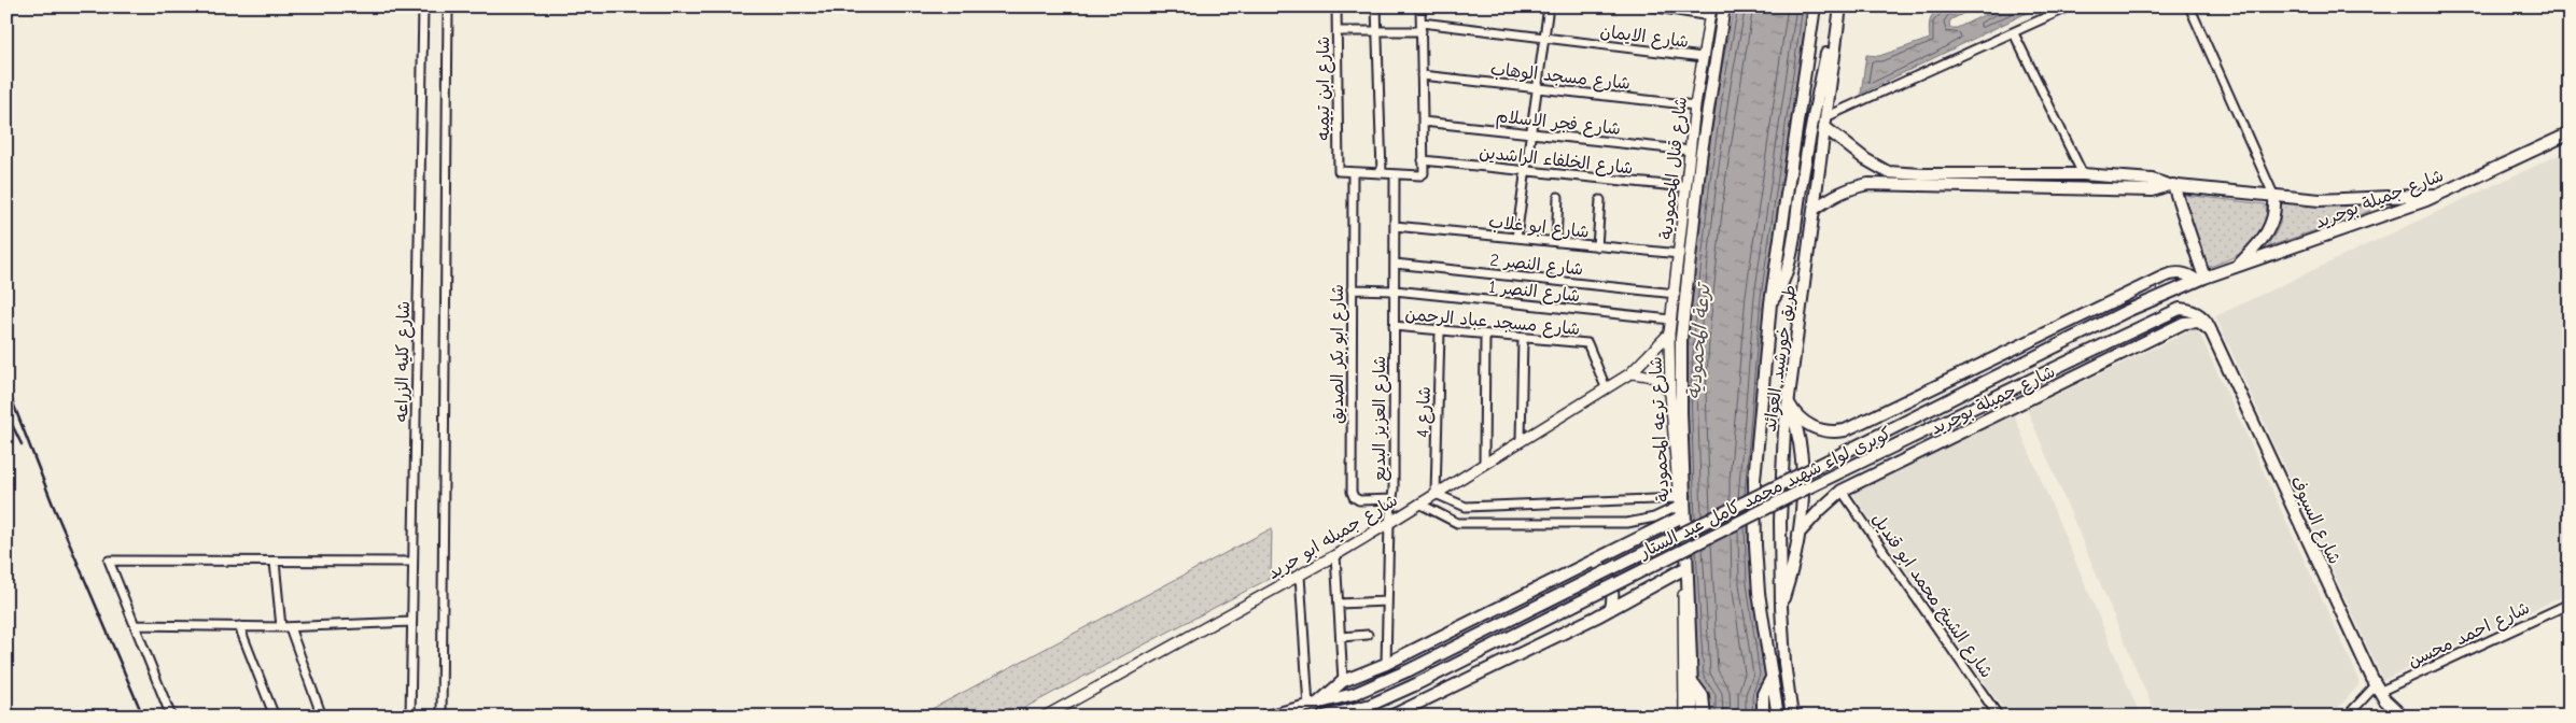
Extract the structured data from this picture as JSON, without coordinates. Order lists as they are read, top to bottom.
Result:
{
  "streets": {
    "main road": [
      "شارع جميلة بوحريد",
      "طريق خورشيد, العوائد",
      "كوبرى لواء شهيد محمد كامل عبد الستار",
      "شارع السيوف"
    ],
    "street": [
      "شارع الايمان",
      "شارع مسجد الوهاب",
      "شارع ابن تيميه",
      "شارع فجر الاسلام",
      "شارع الخلفاء الراشدين",
      "شارع قنال المحمودية",
      "شارع ابو غلاب",
      "شارع النصر 2",
      "شارع النصر 1",
      "شارع مسجد عباد الرحمن",
      "شارع ابو بكر الصديق",
      "شارع كليه الزراعه",
      "شارع 4",
      "شارع العزيز البديع",
      "شارع ترعه المحمودية",
      "شارع جميله ابو حريد",
      "شارع الشيخ محمد ابو قنديل",
      "شارع احمد محسن"
    ]
  },
  "crossings": [
    ["شارع الايمان", "شارع ابن تيميه"],
    ["شارع الايمان", "شارع قنال المحمودية"],
    ["شارع مسجد الوهاب", "شارع قنال المحمودية"],
    ["شارع ابن تيميه", "شارع ابو بكر الصديق"],
    ["شارع فجر الاسلام", "شارع قنال المحمودية"],
    ["شارع الخلفاء الراشدين", "شارع قنال المحمودية"],
    ["شارع قنال المحمودية", "شارع ابو غلاب"],
    ["شارع قنال المحمودية", "شارع النصر 2"],
    ["شارع قنال المحمودية", "شارع النصر 1"],
    ["شارع قنال المحمودية", "شارع ترعه المحمودية"],
    ["شارع قنال المحمودية", "شارع جميله ابو حريد"],
    ["شارع جميلة بوحريد", "كوبرى لواء شهيد محمد كامل عبد الستار"],
    ["شارع جميلة بوحريد", "شارع السيوف"],
    ["شارع جميلة بوحريد", "شارع الشيخ محمد ابو قنديل"],
    ["شارع ابو غلاب", "شارع العزيز البديع"],
    ["شارع النصر 2", "شارع العزيز البديع"],
    ["شارع النصر 1", "شارع ابو بكر الصديق"],
    ["شارع النصر 1", "شارع العزيز البديع"],
    ["شارع مسجد عباد الرحمن", "شارع 4"],
    ["شارع مسجد عباد الرحمن", "شارع العزيز البديع"],
    ["شارع مسجد عباد الرحمن", "شارع جميله ابو حريد"],
    ["شارع ابو بكر الصديق", "شارع العزيز البديع"],
    ["شارع 4", "شارع جميله ابو حريد"],
    ["شارع العزيز البديع", "شارع جميله ابو حريد"],
    ["شارع ترعه المحمودية", "شارع جميله ابو حريد"],
    ["كوبرى لواء شهيد محمد كامل عبد الستار", "شارع السيوف"],
    ["شارع السيوف", "شارع احمد محسن"]
  ],
  "water": ["ترعة المحمودية"]
}
